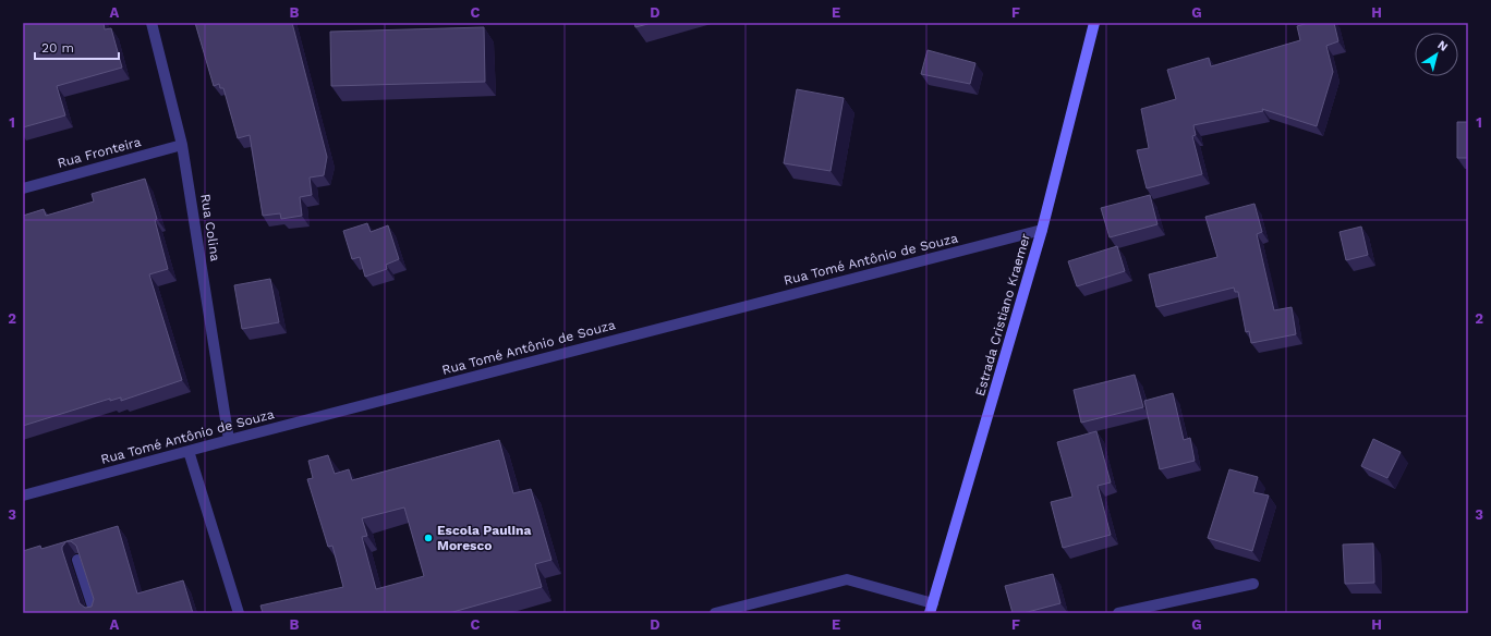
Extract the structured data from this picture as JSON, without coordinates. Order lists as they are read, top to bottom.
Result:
{
  "streets": {
    "main road": ["Estrada Cristiano Kraemer"],
    "street": ["Rua Fronteira", "Rua Colina", "Rua Tomé Antônio de Souza"]
  },
  "crossings": [
    ["Rua Fronteira", "Rua Colina"],
    ["Rua Colina", "Rua Tomé Antônio de Souza"],
    ["Rua Tomé Antônio de Souza", "Estrada Cristiano Kraemer"]
  ],
  "places": ["Escola Paulina Moresco"],
  "scale_bar": "20 m",
  "north": "top right",
  "grid": {
    "columns": [
      "A",
      "B",
      "C",
      "D",
      "E",
      "F",
      "G",
      "H"
    ],
    "rows": ["1", "2", "3"]
  }
}
